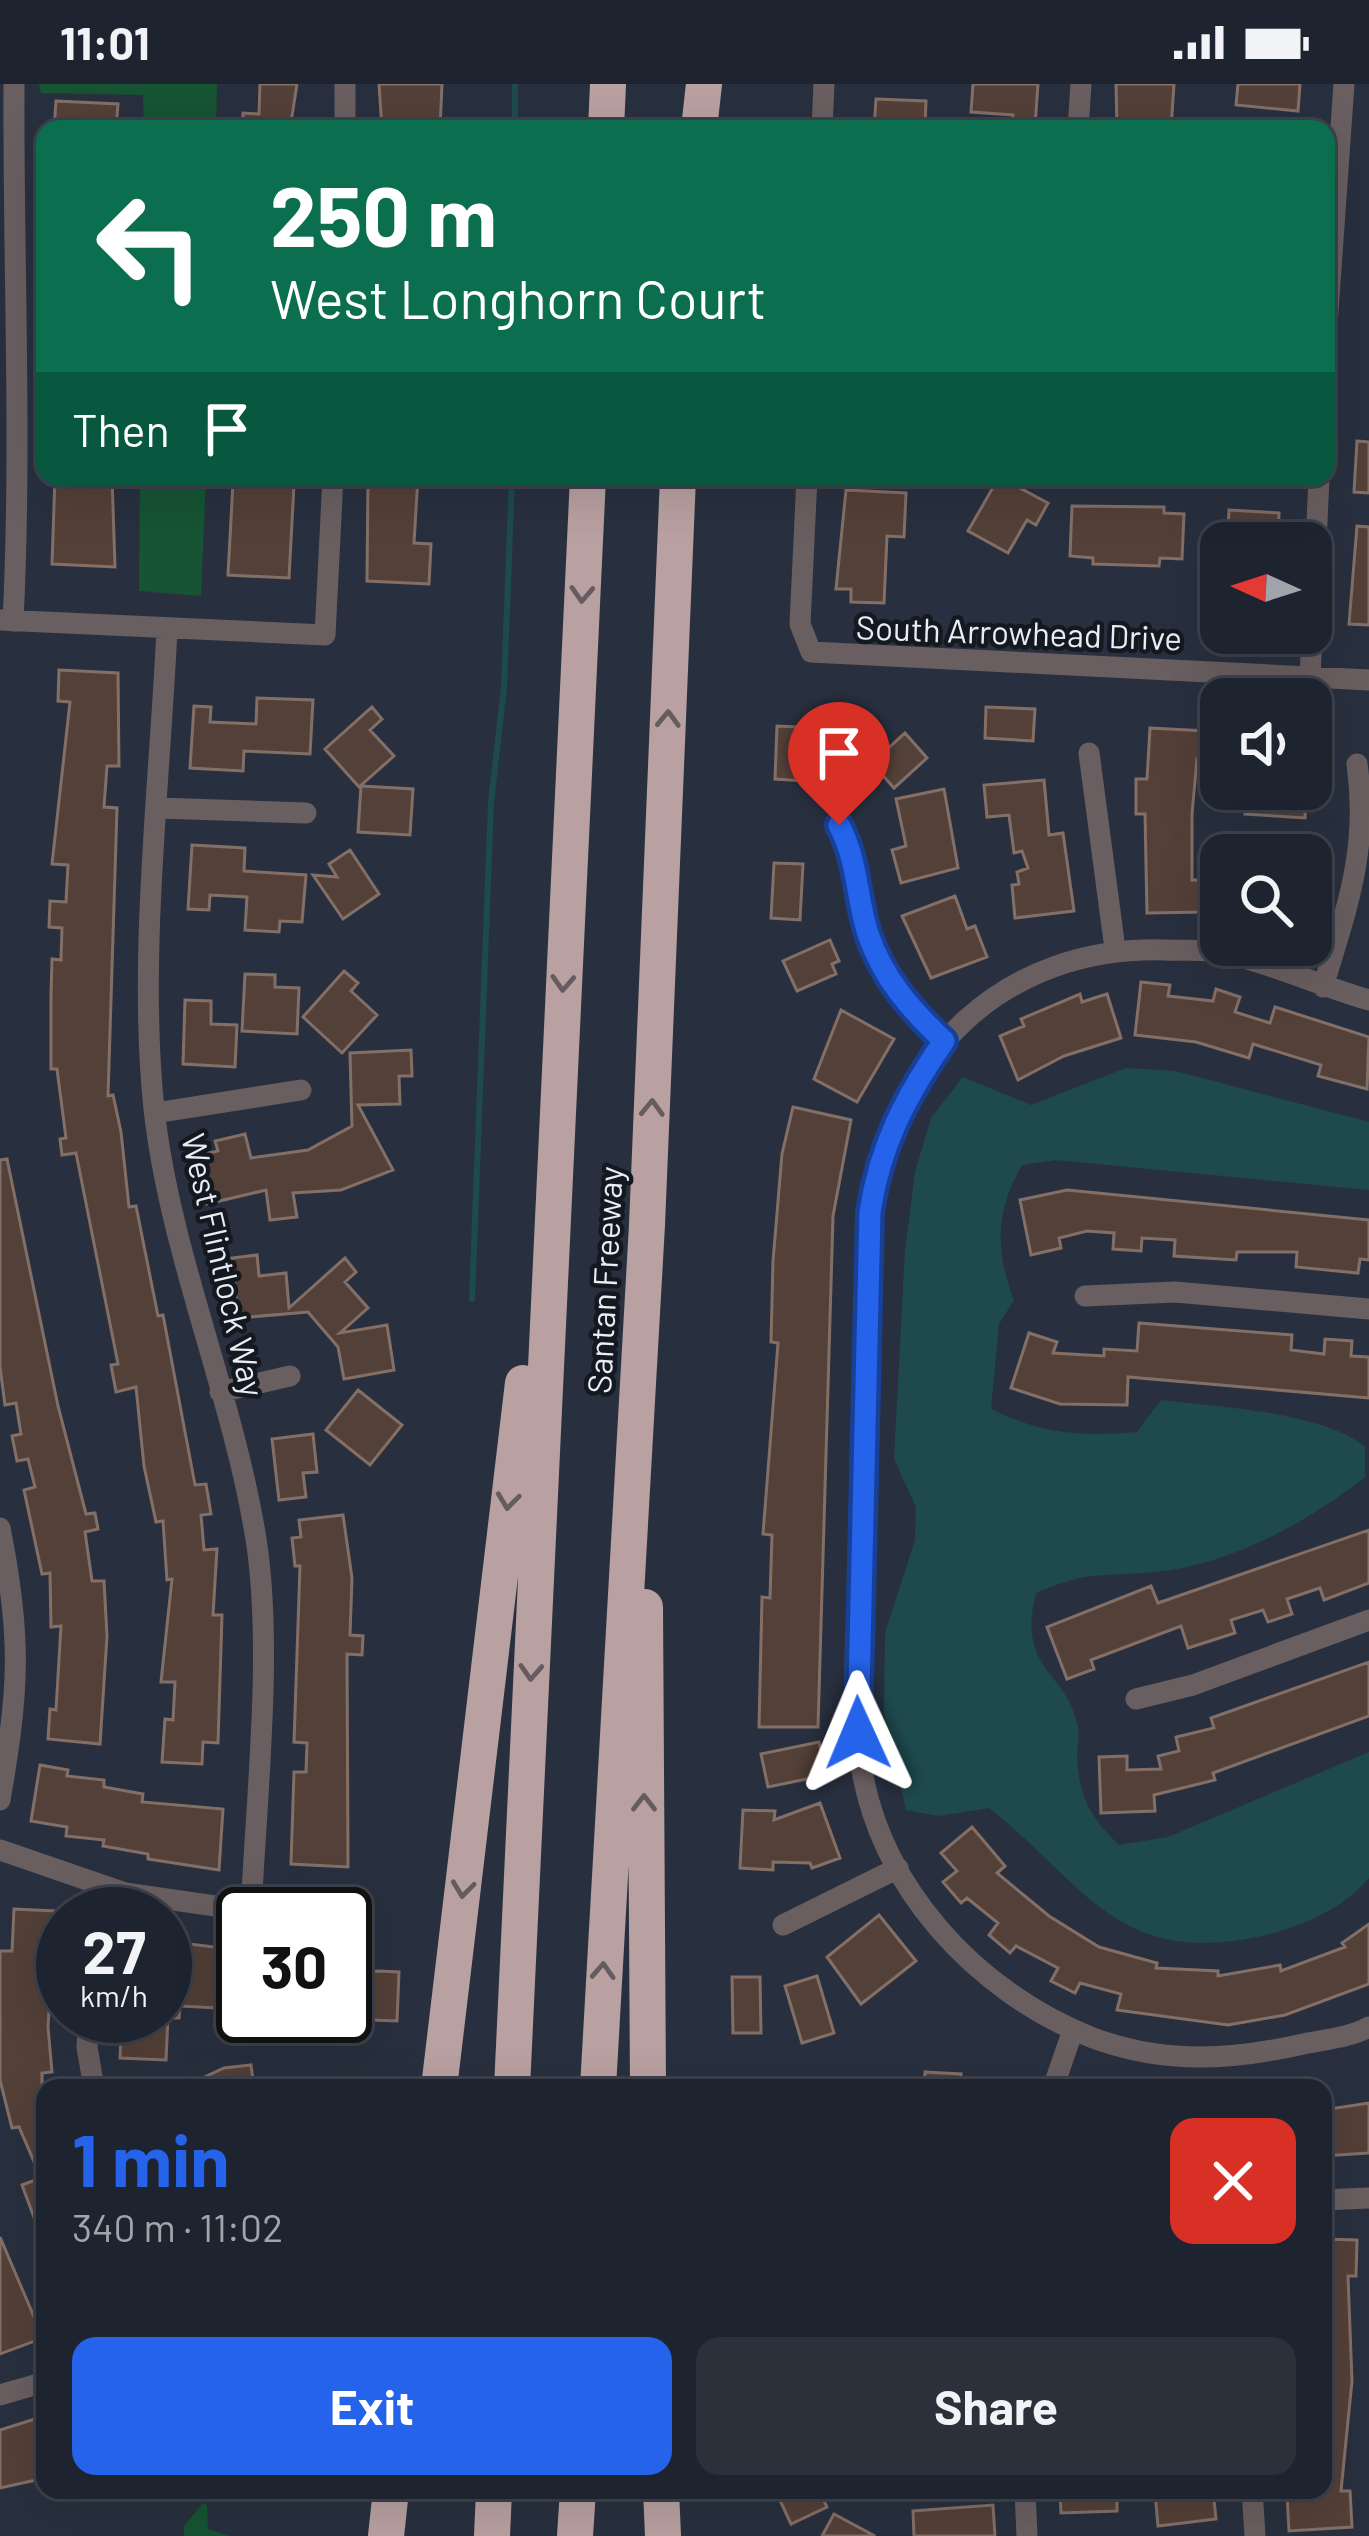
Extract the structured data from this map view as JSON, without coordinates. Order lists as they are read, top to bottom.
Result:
{
  "streets": {
    "highway": ["Santan Freeway"],
    "street": ["South Arrowhead Drive", "West Flintlock Way"]
  },
  "north": "left",
  "page": {
    "status": "11:01",
    "turn": ["250 m", "West Longhorn Court"],
    "then": "Then",
    "speed": "27 km/h",
    "limit": "30",
    "heading": ["1 min", "340 m · 11:02"],
    "buttons": ["Exit", "Share"]
  }
}
